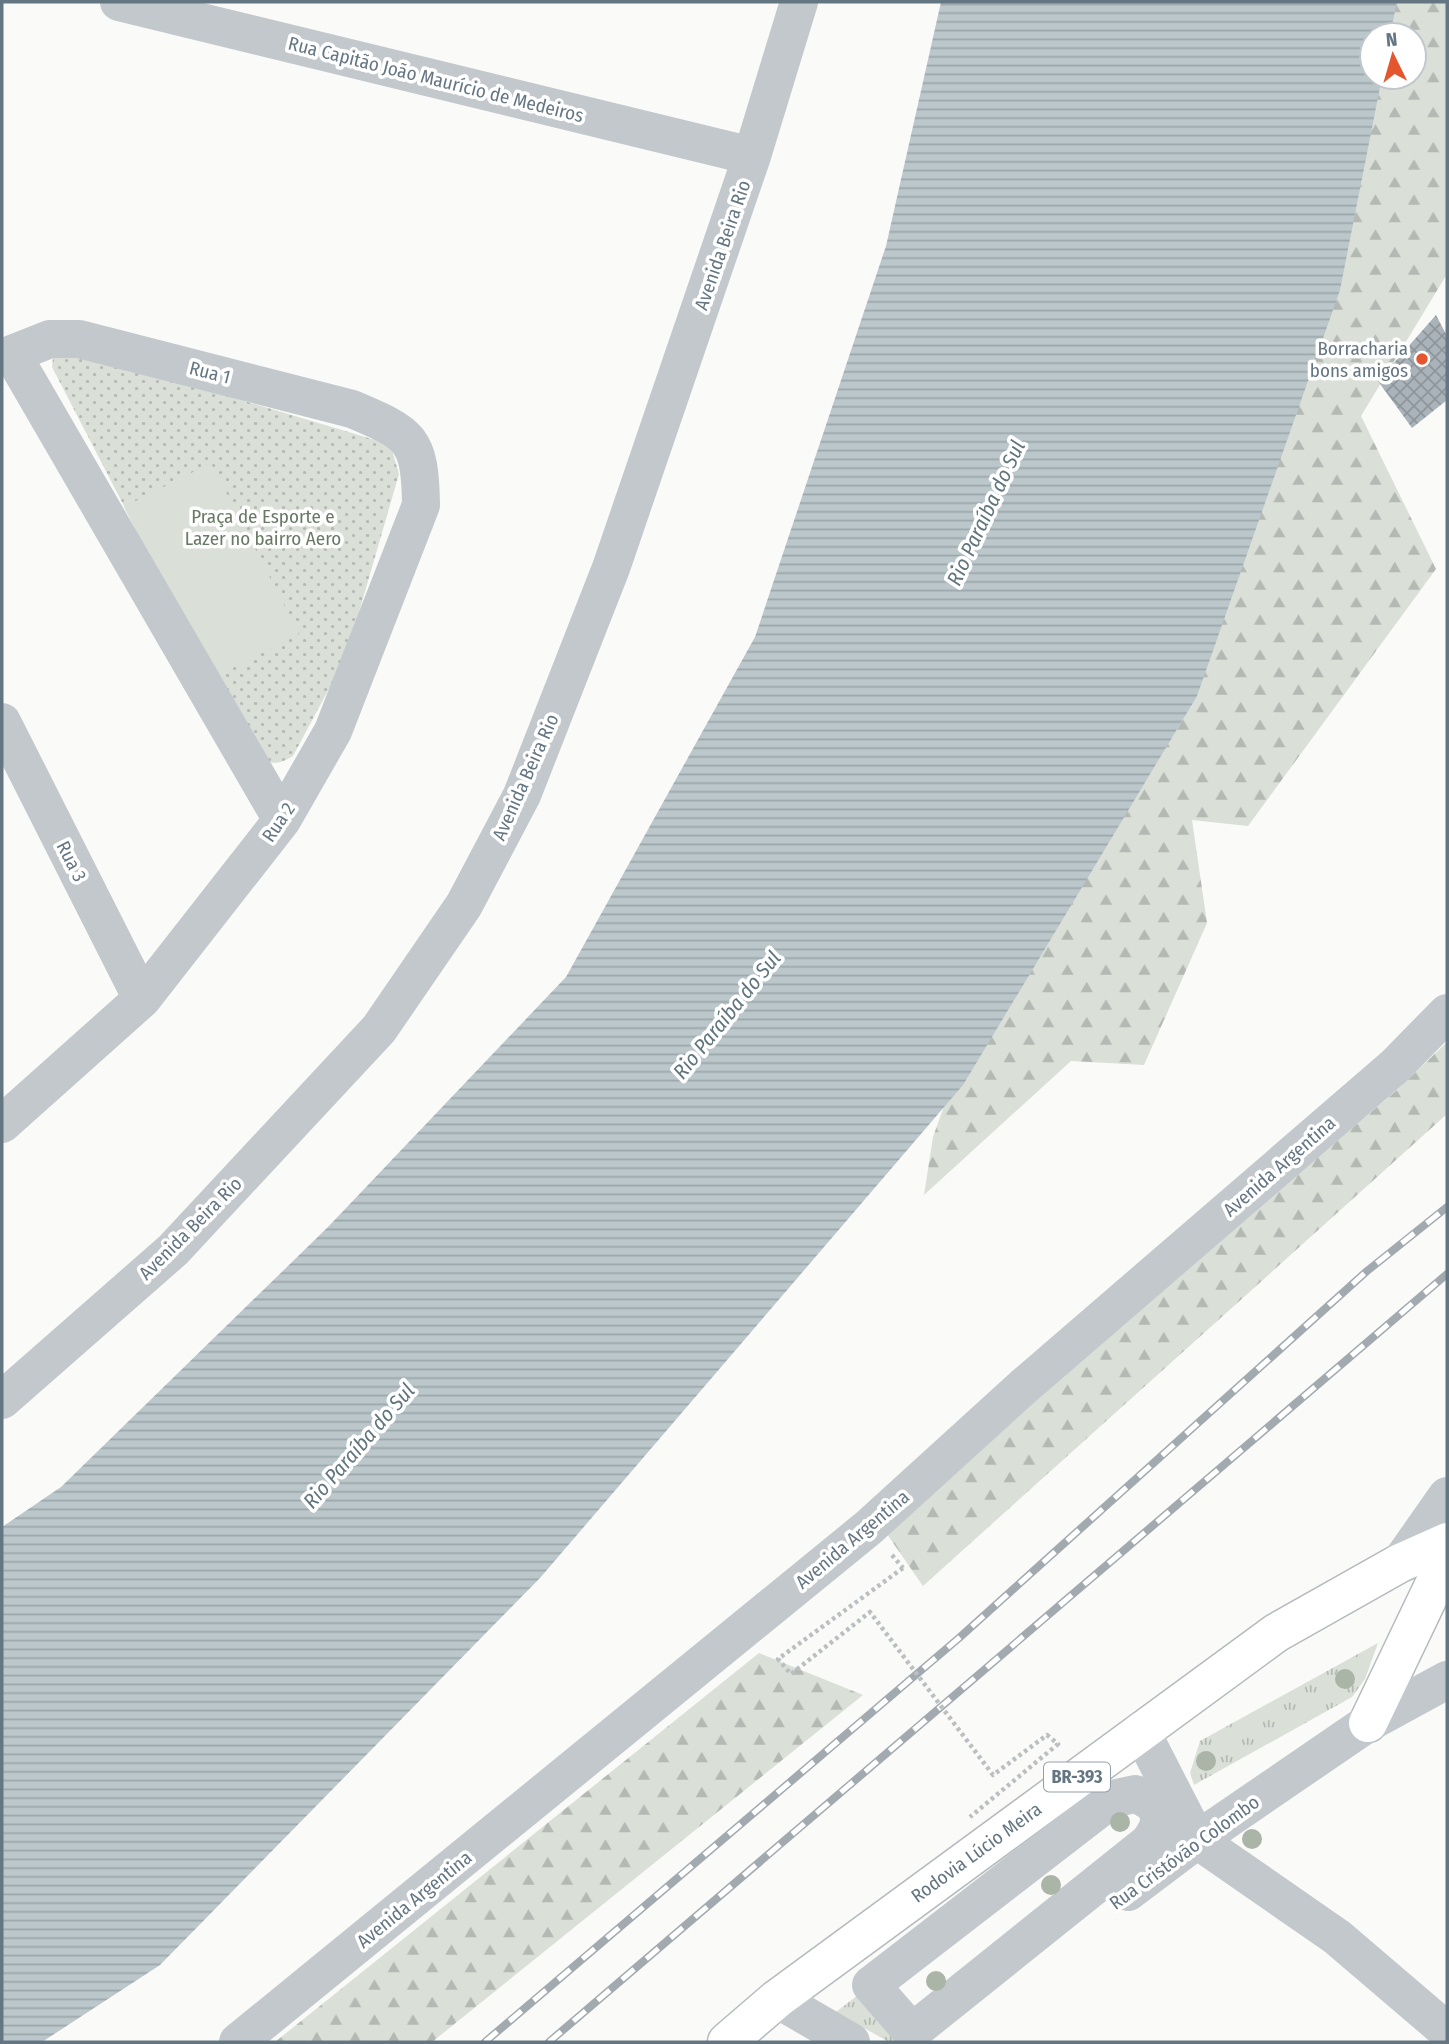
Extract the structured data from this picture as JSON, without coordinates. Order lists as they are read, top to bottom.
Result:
{
  "streets": {
    "main road": ["BR-393", "Rodovia Lúcio Meira"],
    "street": [
      "Rua Capitão João Maurício de Medeiros",
      "Avenida Beira Rio",
      "Rua 1",
      "Rua 2",
      "Rua 3",
      "Avenida Argentina",
      "Rua Cristóvão Colombo"
    ]
  },
  "crossings": [
    ["Rua Capitão João Maurício de Medeiros", "Avenida Beira Rio"],
    ["Rua 1", "Rua 2"],
    ["Rua 2", "Rua 3"]
  ],
  "water": ["Rio Paraíba do Sul"],
  "parks": ["Praça de Esporte e Lazer no bairro Aero"],
  "places": ["Borracharia bons amigos"],
  "north": "top"
}
